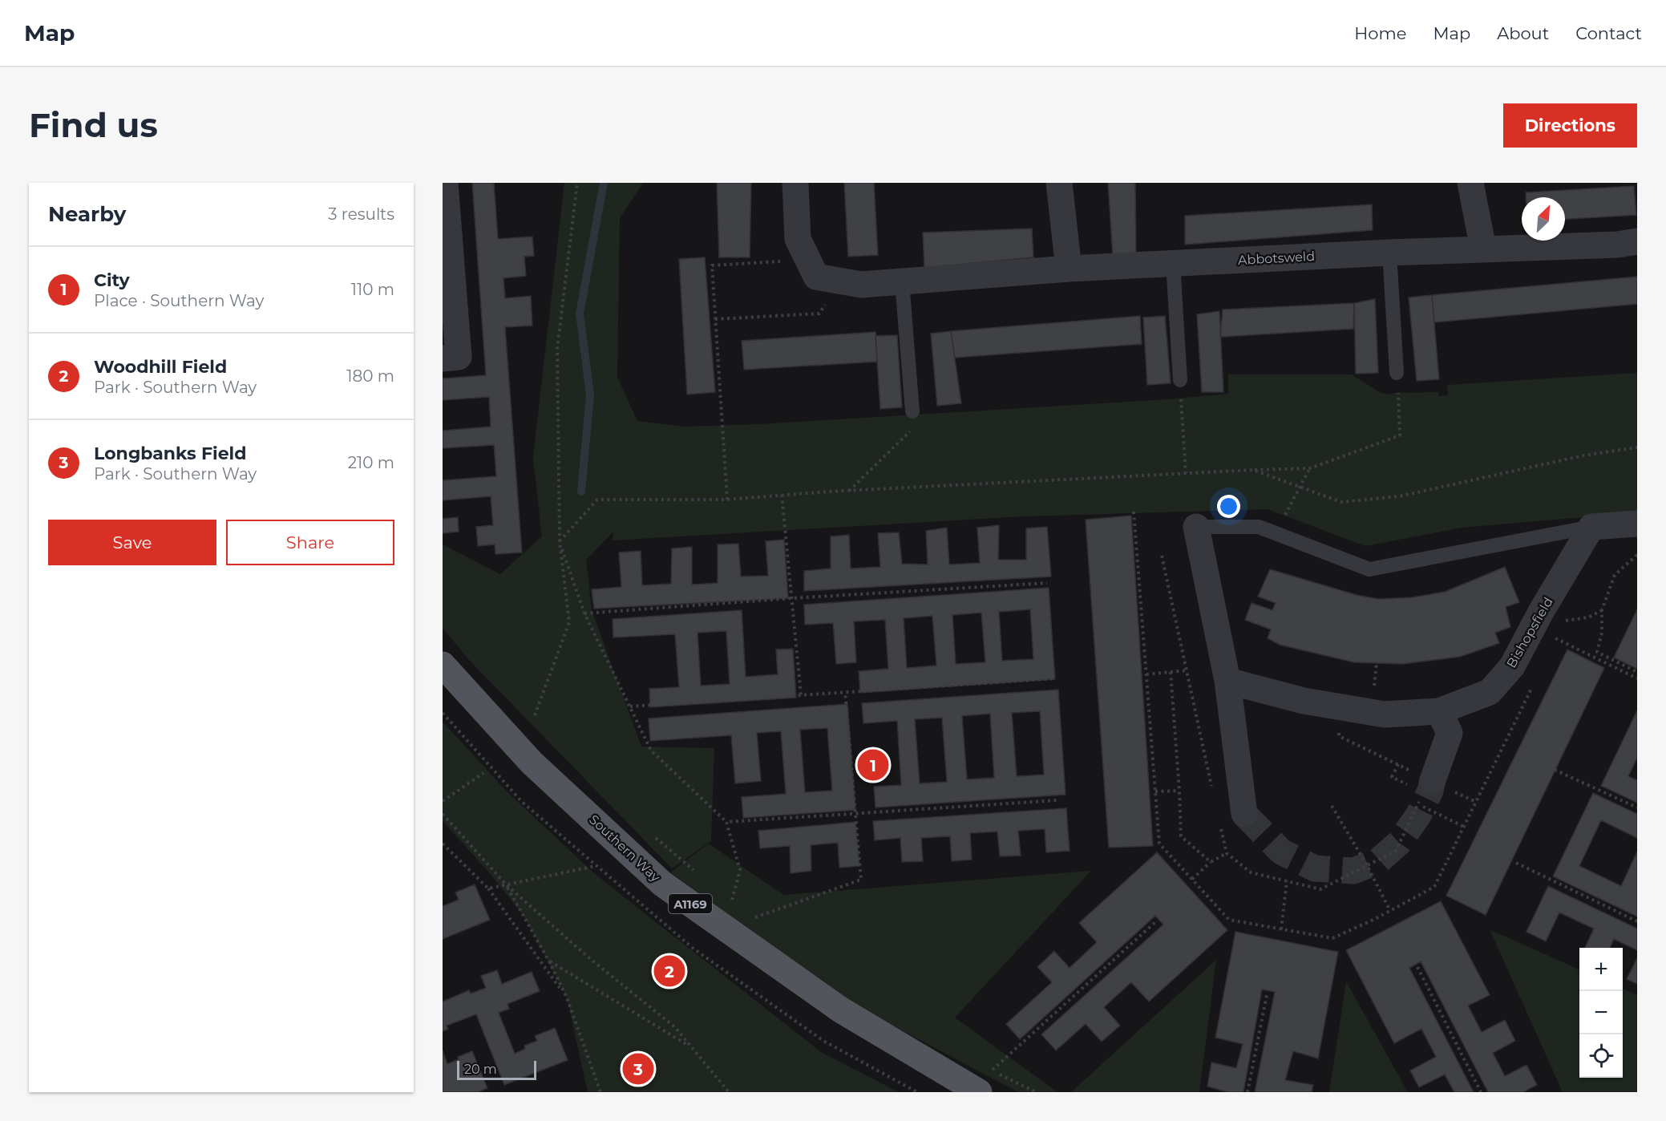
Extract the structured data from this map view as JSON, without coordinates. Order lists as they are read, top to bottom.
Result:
{
  "streets": {
    "main road": ["Southern Way", "A1169"],
    "street": ["Abbotsweld", "Bishopsfield"]
  },
  "scale_bar": "20 m",
  "north": "top right",
  "page": {
    "header": "Map",
    "nav": [
      "Home",
      "Map",
      "About",
      "Contact"
    ],
    "buttons": [
      "Directions",
      ["Save", "Share"]
    ],
    "title": "Find us",
    "heading": ["Nearby", "3 results"],
    "list": [
      {
        "mark": "1",
        "name": "City",
        "note": "Place · Southern Way",
        "value": "110 m"
      },
      {
        "mark": "2",
        "name": "Woodhill Field",
        "note": "Park · Southern Way",
        "value": "180 m"
      },
      {
        "mark": "3",
        "name": "Longbanks Field",
        "note": "Park · Southern Way",
        "value": "210 m"
      }
    ],
    "pins": ["1", "2", "3"],
    "map_buttons": ["+", "−"],
    "scale": "20 m"
  }
}
